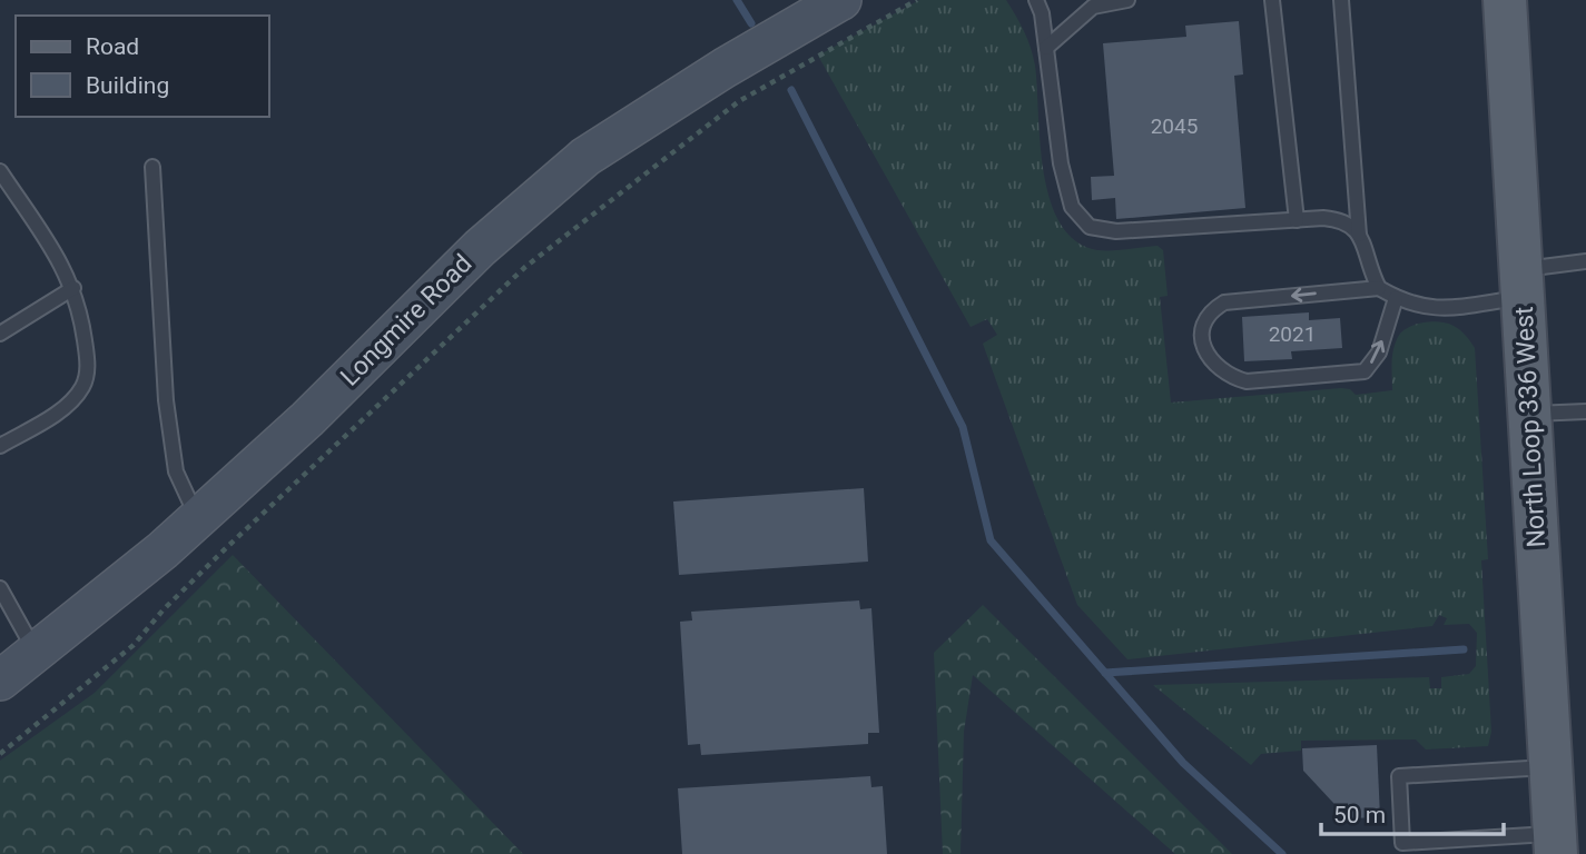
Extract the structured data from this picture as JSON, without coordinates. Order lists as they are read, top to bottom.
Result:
{
  "streets": {
    "main road": ["Longmire Road", "North Loop 336 West"]
  },
  "house_numbers": ["2045", "2021"],
  "legend": ["Road", "Building"],
  "scale_bar": "50 m"
}
